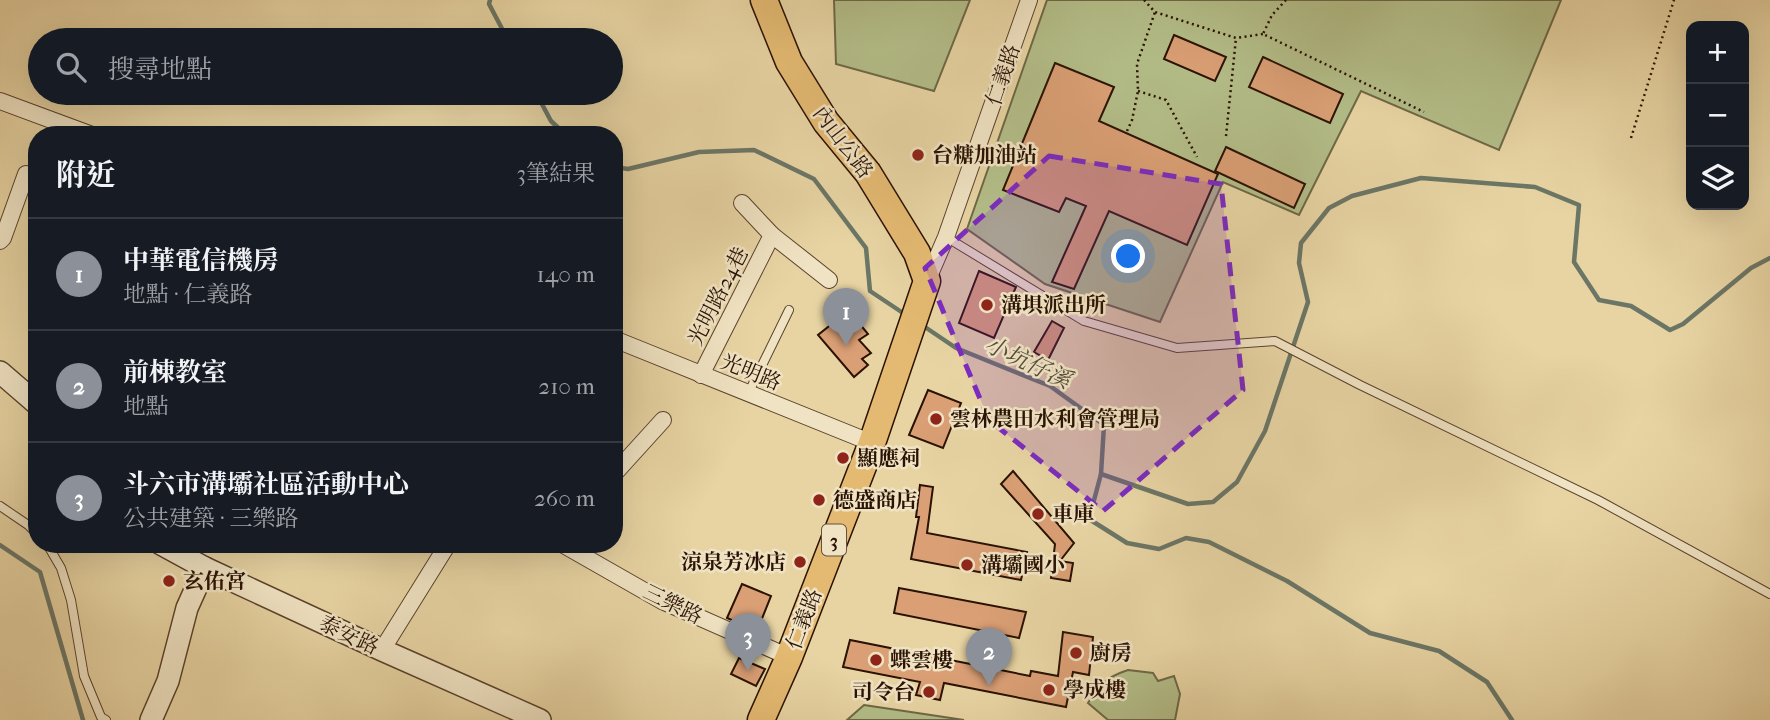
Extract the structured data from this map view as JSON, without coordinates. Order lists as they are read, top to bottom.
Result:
{
  "streets": {
    "main road": ["仁義路", "內山公路", "3"],
    "street": [
      "光明路24巷",
      "光明路",
      "三樂路",
      "泰安路"
    ]
  },
  "crossings": [
    ["仁義路", "內山公路"],
    ["仁義路", "光明路"],
    ["仁義路", "三樂路"],
    ["光明路24巷", "光明路"]
  ],
  "water": ["小坑仔溪"],
  "places": [
    "台糖加油站",
    "溝埧派出所",
    "雲林農田水利會管理局",
    "顯應祠",
    "德盛商店",
    "車庫",
    "涼泉芳冰店",
    "溝壩國小",
    "玄佑宮",
    "廚房",
    "蝶雲樓",
    "學成樓",
    "司令台"
  ],
  "page": {
    "map_buttons": ["+", "−"],
    "search": "搜尋地點",
    "heading": ["附近", "3筆結果"],
    "list": [
      {
        "mark": "1",
        "name": "中華電信機房",
        "note": "地點 · 仁義路",
        "value": "140 m"
      },
      {
        "mark": "2",
        "name": "前棟教室",
        "note": "地點",
        "value": "210 m"
      },
      {
        "mark": "3",
        "name": "斗六市溝壩社區活動中心",
        "note": "公共建築 · 三樂路",
        "value": "260 m"
      }
    ],
    "pins": ["1", "3", "2"]
  }
}
